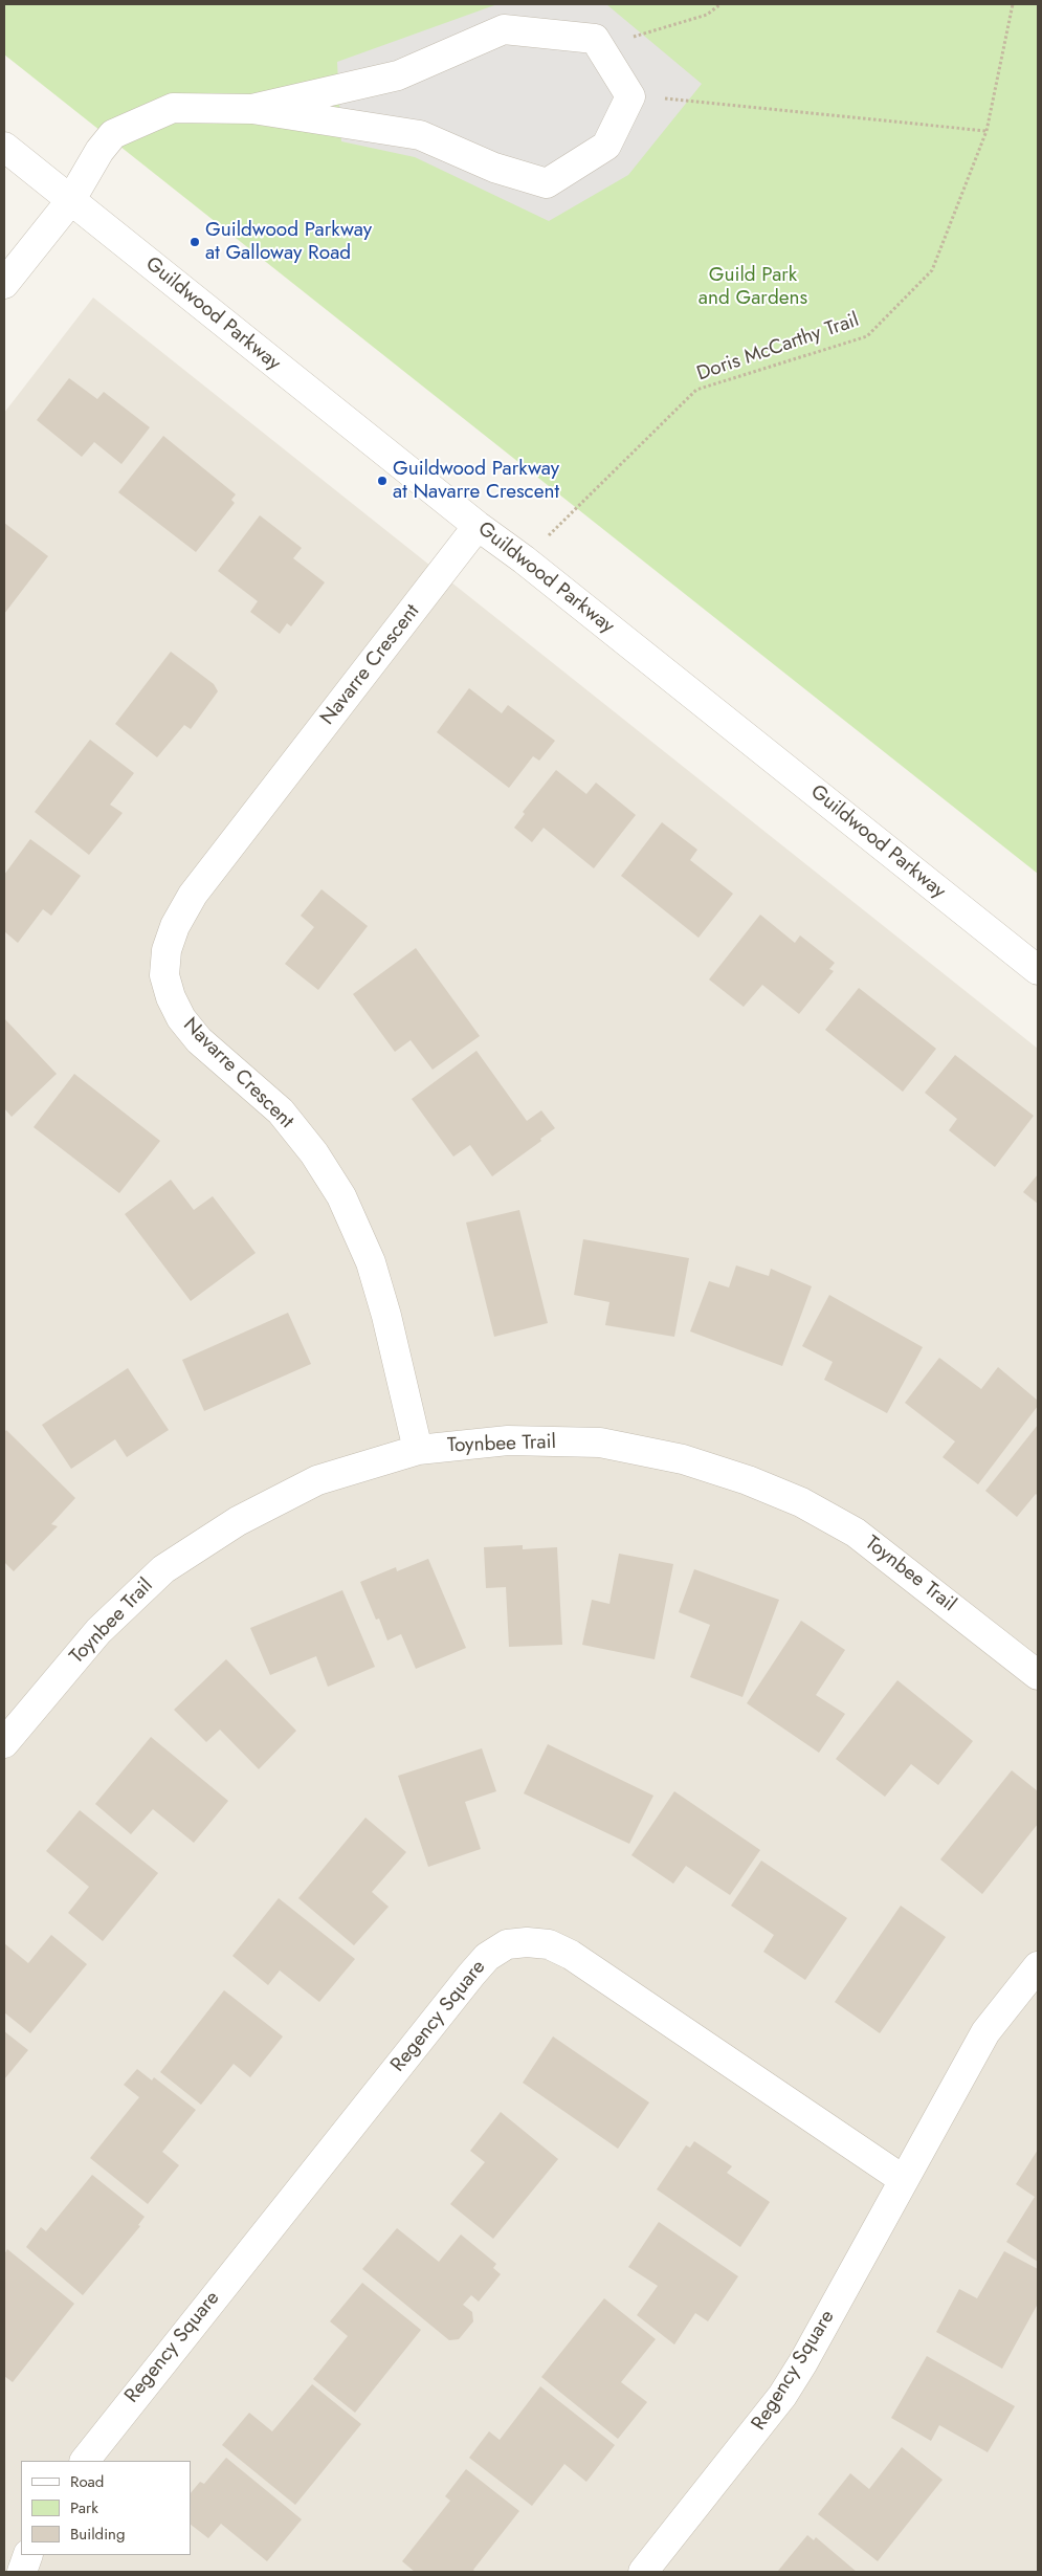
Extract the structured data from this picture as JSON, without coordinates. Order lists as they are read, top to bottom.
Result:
{
  "streets": {
    "street": [
      "Guildwood Parkway",
      "Navarre Crescent",
      "Toynbee Trail",
      "Regency Square"
    ],
    "path": ["Doris McCarthy Trail"]
  },
  "crossings": [
    ["Guildwood Parkway", "Doris McCarthy Trail"],
    ["Guildwood Parkway", "Navarre Crescent"],
    ["Navarre Crescent", "Toynbee Trail"]
  ],
  "parks": ["Guild Park and Gardens"],
  "places": ["Guildwood Parkway at Galloway Road", "Guildwood Parkway at Navarre Crescent"],
  "legend": ["Road", "Park", "Building"]
}
